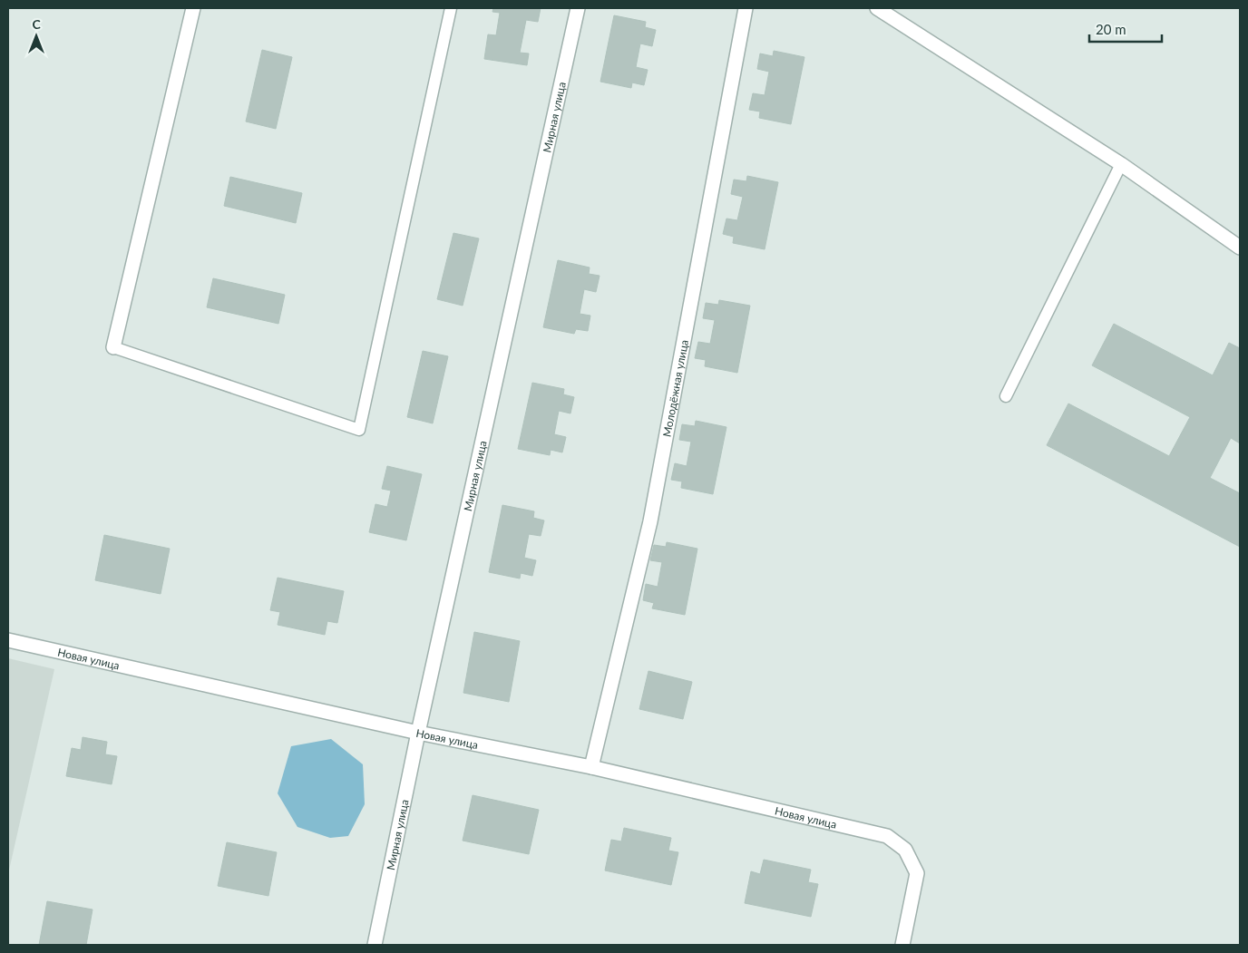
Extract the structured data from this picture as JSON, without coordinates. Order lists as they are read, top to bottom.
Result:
{
  "streets": {
    "street": ["Мирная улица", "Молодёжная улица", "Новая улица"]
  },
  "crossings": [
    ["Мирная улица", "Новая улица"],
    ["Молодёжная улица", "Новая улица"]
  ],
  "scale_bar": "20 m",
  "north": "top"
}
